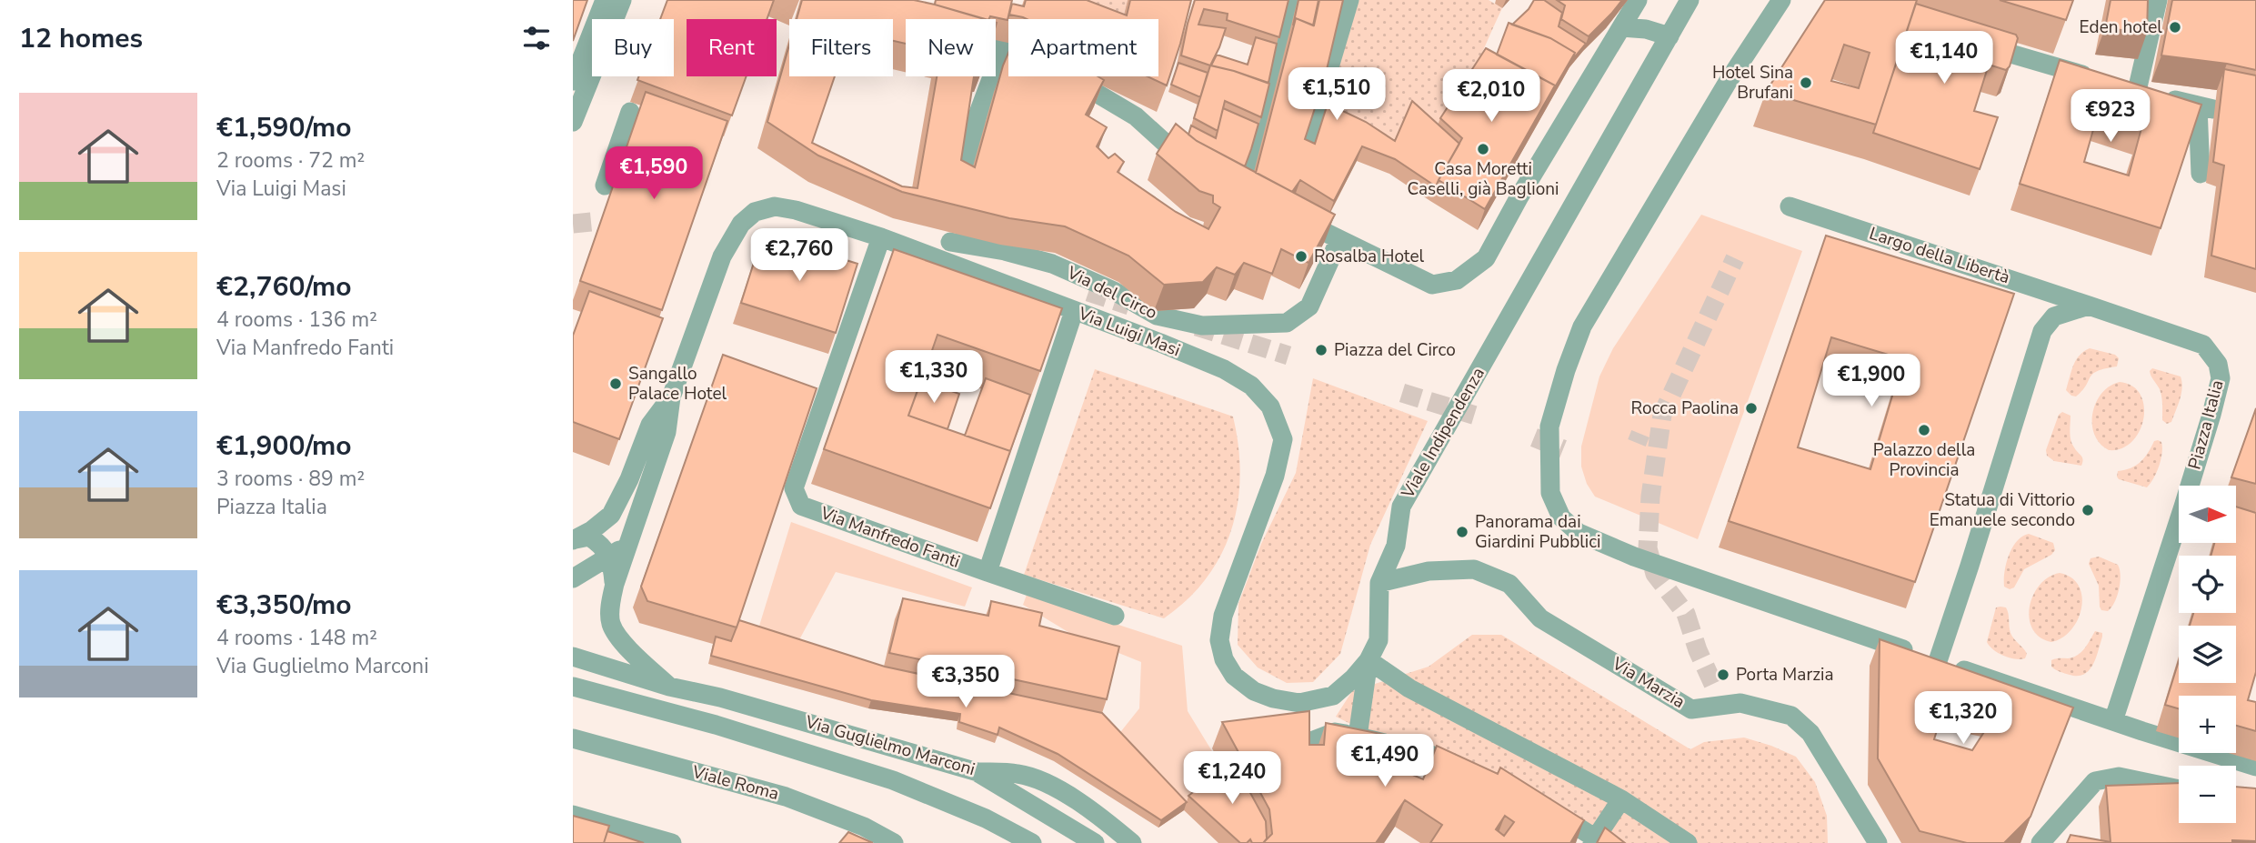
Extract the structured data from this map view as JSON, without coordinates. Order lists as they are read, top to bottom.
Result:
{
  "streets": {
    "street": [
      "Largo della Libertà",
      "Via del Circo",
      "Via Luigi Masi",
      "Piazza Italia",
      "Viale Indipendenza",
      "Via Manfredo Fanti",
      "Via Marzia",
      "Via Guglielmo Marconi",
      "Viale Roma"
    ]
  },
  "crossings": [
    ["Largo della Libertà", "Piazza Italia"],
    ["Via del Circo", "Via Luigi Masi"],
    ["Via Luigi Masi", "Viale Indipendenza"],
    ["Via Luigi Masi", "Via Manfredo Fanti"],
    ["Viale Indipendenza", "Via Marzia"]
  ],
  "places": [
    "Eden hotel",
    "Hotel Sina Brufani",
    "Casa Moretti Caselli, già Baglioni",
    "Rosalba Hotel",
    "Piazza del Circo",
    "Sangallo Palace Hotel",
    "Rocca Paolina",
    "Palazzo della Provincia",
    "Statua di Vittorio Emanuele secondo",
    "Panorama dai Giardini Pubblici",
    "Porta Marzia"
  ],
  "north": "right",
  "page": {
    "heading": "12 homes",
    "chip": [
      "Buy",
      "Rent",
      "Filters",
      "New",
      "Apartment"
    ],
    "price": [
      "€1,140",
      "€1,510",
      "€2,010",
      "€923",
      "€1,590",
      "€2,760",
      "€1,330",
      "€1,900",
      "€3,350",
      "€1,320",
      "€1,490",
      "€1,240"
    ],
    "list": [
      {
        "name": "€1,590/mo",
        "note": "2 rooms · 72 m² · Via Luigi Masi"
      },
      {
        "name": "€2,760/mo",
        "note": "4 rooms · 136 m² · Via Manfredo Fanti"
      },
      {
        "name": "€1,900/mo",
        "note": "3 rooms · 89 m² · Piazza Italia"
      },
      {
        "name": "€3,350/mo",
        "note": "4 rooms · 148 m² · Via Guglielmo Marconi"
      }
    ],
    "map_buttons": ["+", "−"]
  }
}
